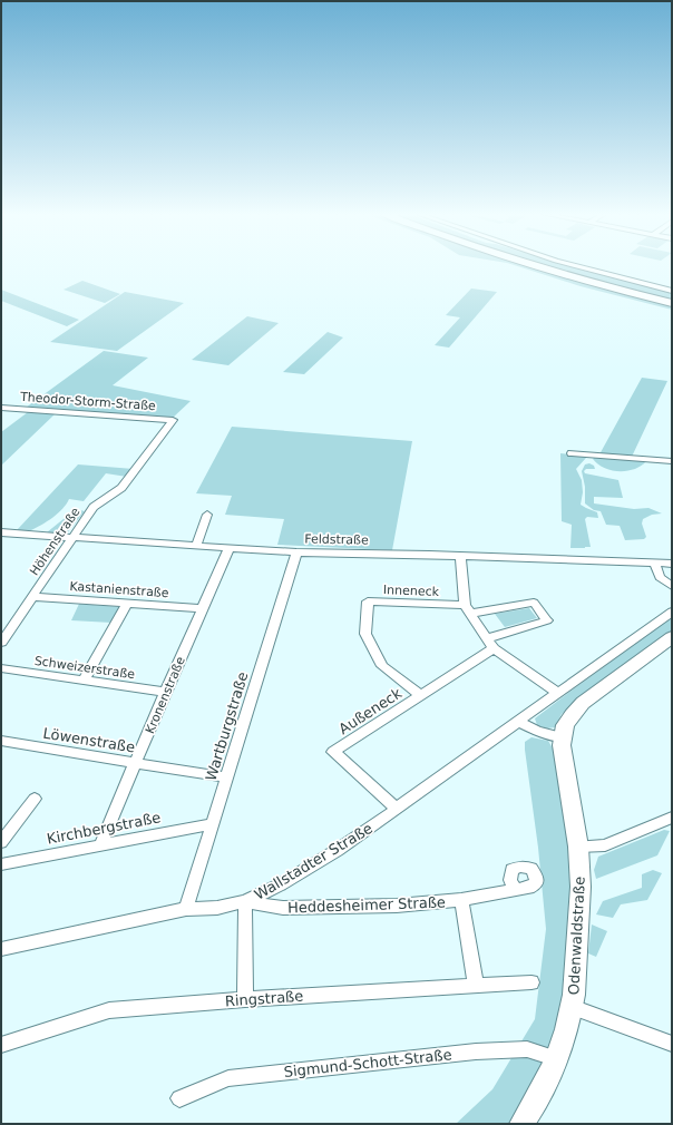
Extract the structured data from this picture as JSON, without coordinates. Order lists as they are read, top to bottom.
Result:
{
  "streets": {
    "main road": ["Odenwaldstraße"],
    "street": [
      "Theodor-Storm-Straße",
      "Feldstraße",
      "Höhenstraße",
      "Kastanienstraße",
      "Inneneck",
      "Schweizerstraße",
      "Kronenstraße",
      "Außeneck",
      "Wartburgstraße",
      "Löwenstraße",
      "Kirchbergstraße",
      "Wallstadter Straße",
      "Heddesheimer Straße",
      "Ringstraße",
      "Sigmund-Schott-Straße"
    ]
  },
  "crossings": [
    ["Theodor-Storm-Straße", "Höhenstraße"],
    ["Feldstraße", "Höhenstraße"],
    ["Feldstraße", "Kronenstraße"],
    ["Feldstraße", "Wartburgstraße"],
    ["Höhenstraße", "Kastanienstraße"],
    ["Kastanienstraße", "Kronenstraße"],
    ["Inneneck", "Außeneck"],
    ["Schweizerstraße", "Kronenstraße"],
    ["Kronenstraße", "Löwenstraße"],
    ["Kronenstraße", "Kirchbergstraße"],
    ["Außeneck", "Wallstadter Straße"],
    ["Wartburgstraße", "Löwenstraße"],
    ["Wartburgstraße", "Kirchbergstraße"],
    ["Wartburgstraße", "Wallstadter Straße"],
    ["Wallstadter Straße", "Heddesheimer Straße"],
    ["Odenwaldstraße", "Sigmund-Schott-Straße"]
  ]
}
